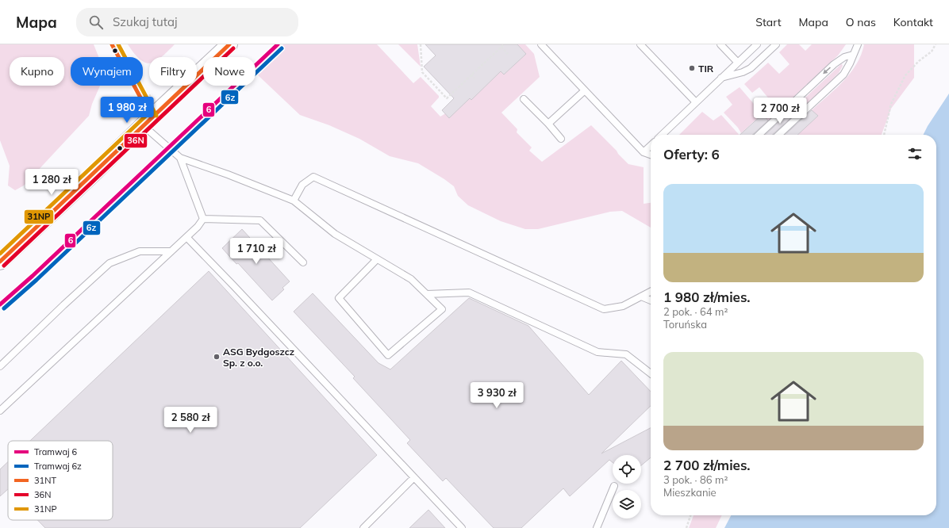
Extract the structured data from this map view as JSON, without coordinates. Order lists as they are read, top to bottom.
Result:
{
  "places": ["TIR", "ASG Bydgoszcz Sp. z o.o."],
  "lines": [
    "tram line 6",
    "transit line 31NT",
    "transit line 31NP",
    "tram line 6z",
    "transit line 36N"
  ],
  "legend": [
    "Tramwaj 6",
    "Tramwaj 6z",
    "31NT",
    "36N",
    "31NP"
  ],
  "page": {
    "header": "Mapa",
    "search": "Szukaj tutaj",
    "nav": [
      "Start",
      "Mapa",
      "O nas",
      "Kontakt"
    ],
    "chip": [
      "Kupno",
      "Wynajem",
      "Filtry",
      "Nowe"
    ],
    "price": [
      "1 980 zł",
      "2 700 zł",
      "1 280 zł",
      "1 710 zł",
      "3 930 zł",
      "2 580 zł"
    ],
    "heading": "Oferty: 6",
    "list": [
      {
        "name": "1 980 zł/mies.",
        "note": "2 pok. · 64 m² · Toruńska"
      },
      {
        "name": "2 700 zł/mies.",
        "note": "3 pok. · 86 m² · Mieszkanie"
      }
    ]
  }
}
